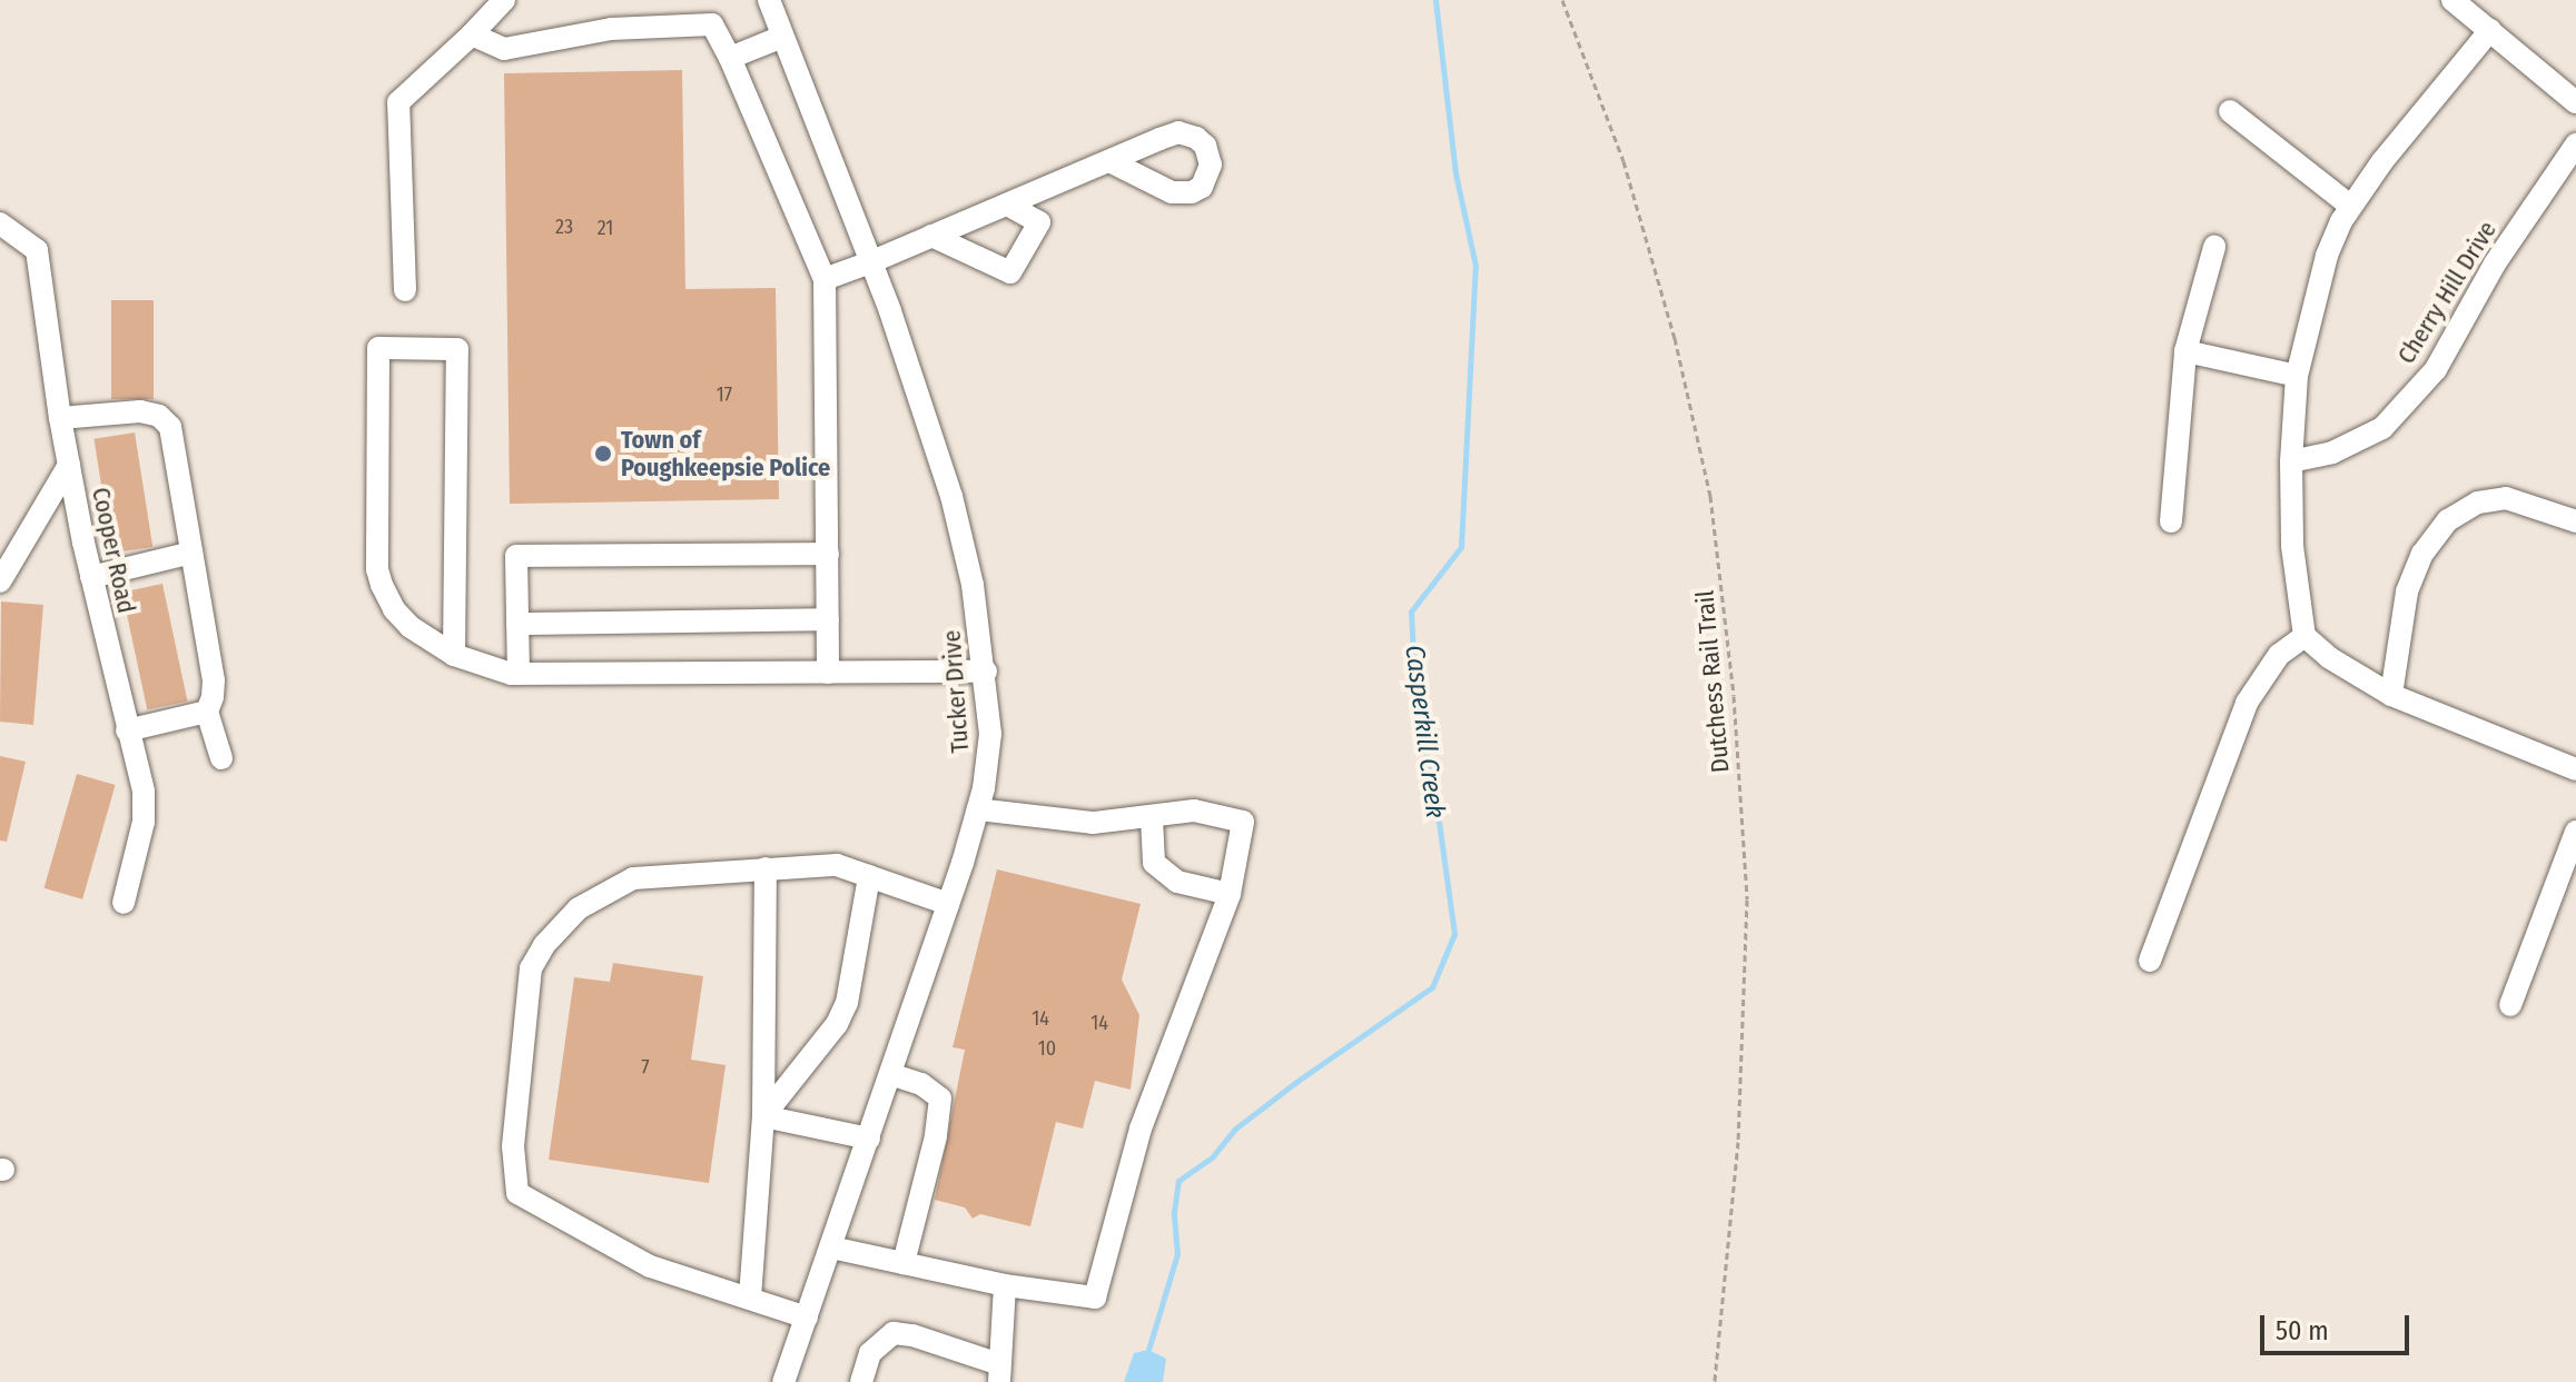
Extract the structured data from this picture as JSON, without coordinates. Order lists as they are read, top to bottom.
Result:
{
  "streets": {
    "street": ["Cherry Hill Drive", "Cooper Road", "Tucker Drive"],
    "path": ["Dutchess Rail Trail"]
  },
  "water": ["Casperkill Creek"],
  "places": ["Town of Poughkeepsie Police"],
  "house_numbers": [
    "23",
    "21",
    "17",
    "14",
    "14",
    "10",
    "7"
  ],
  "scale_bar": "50 m"
}
